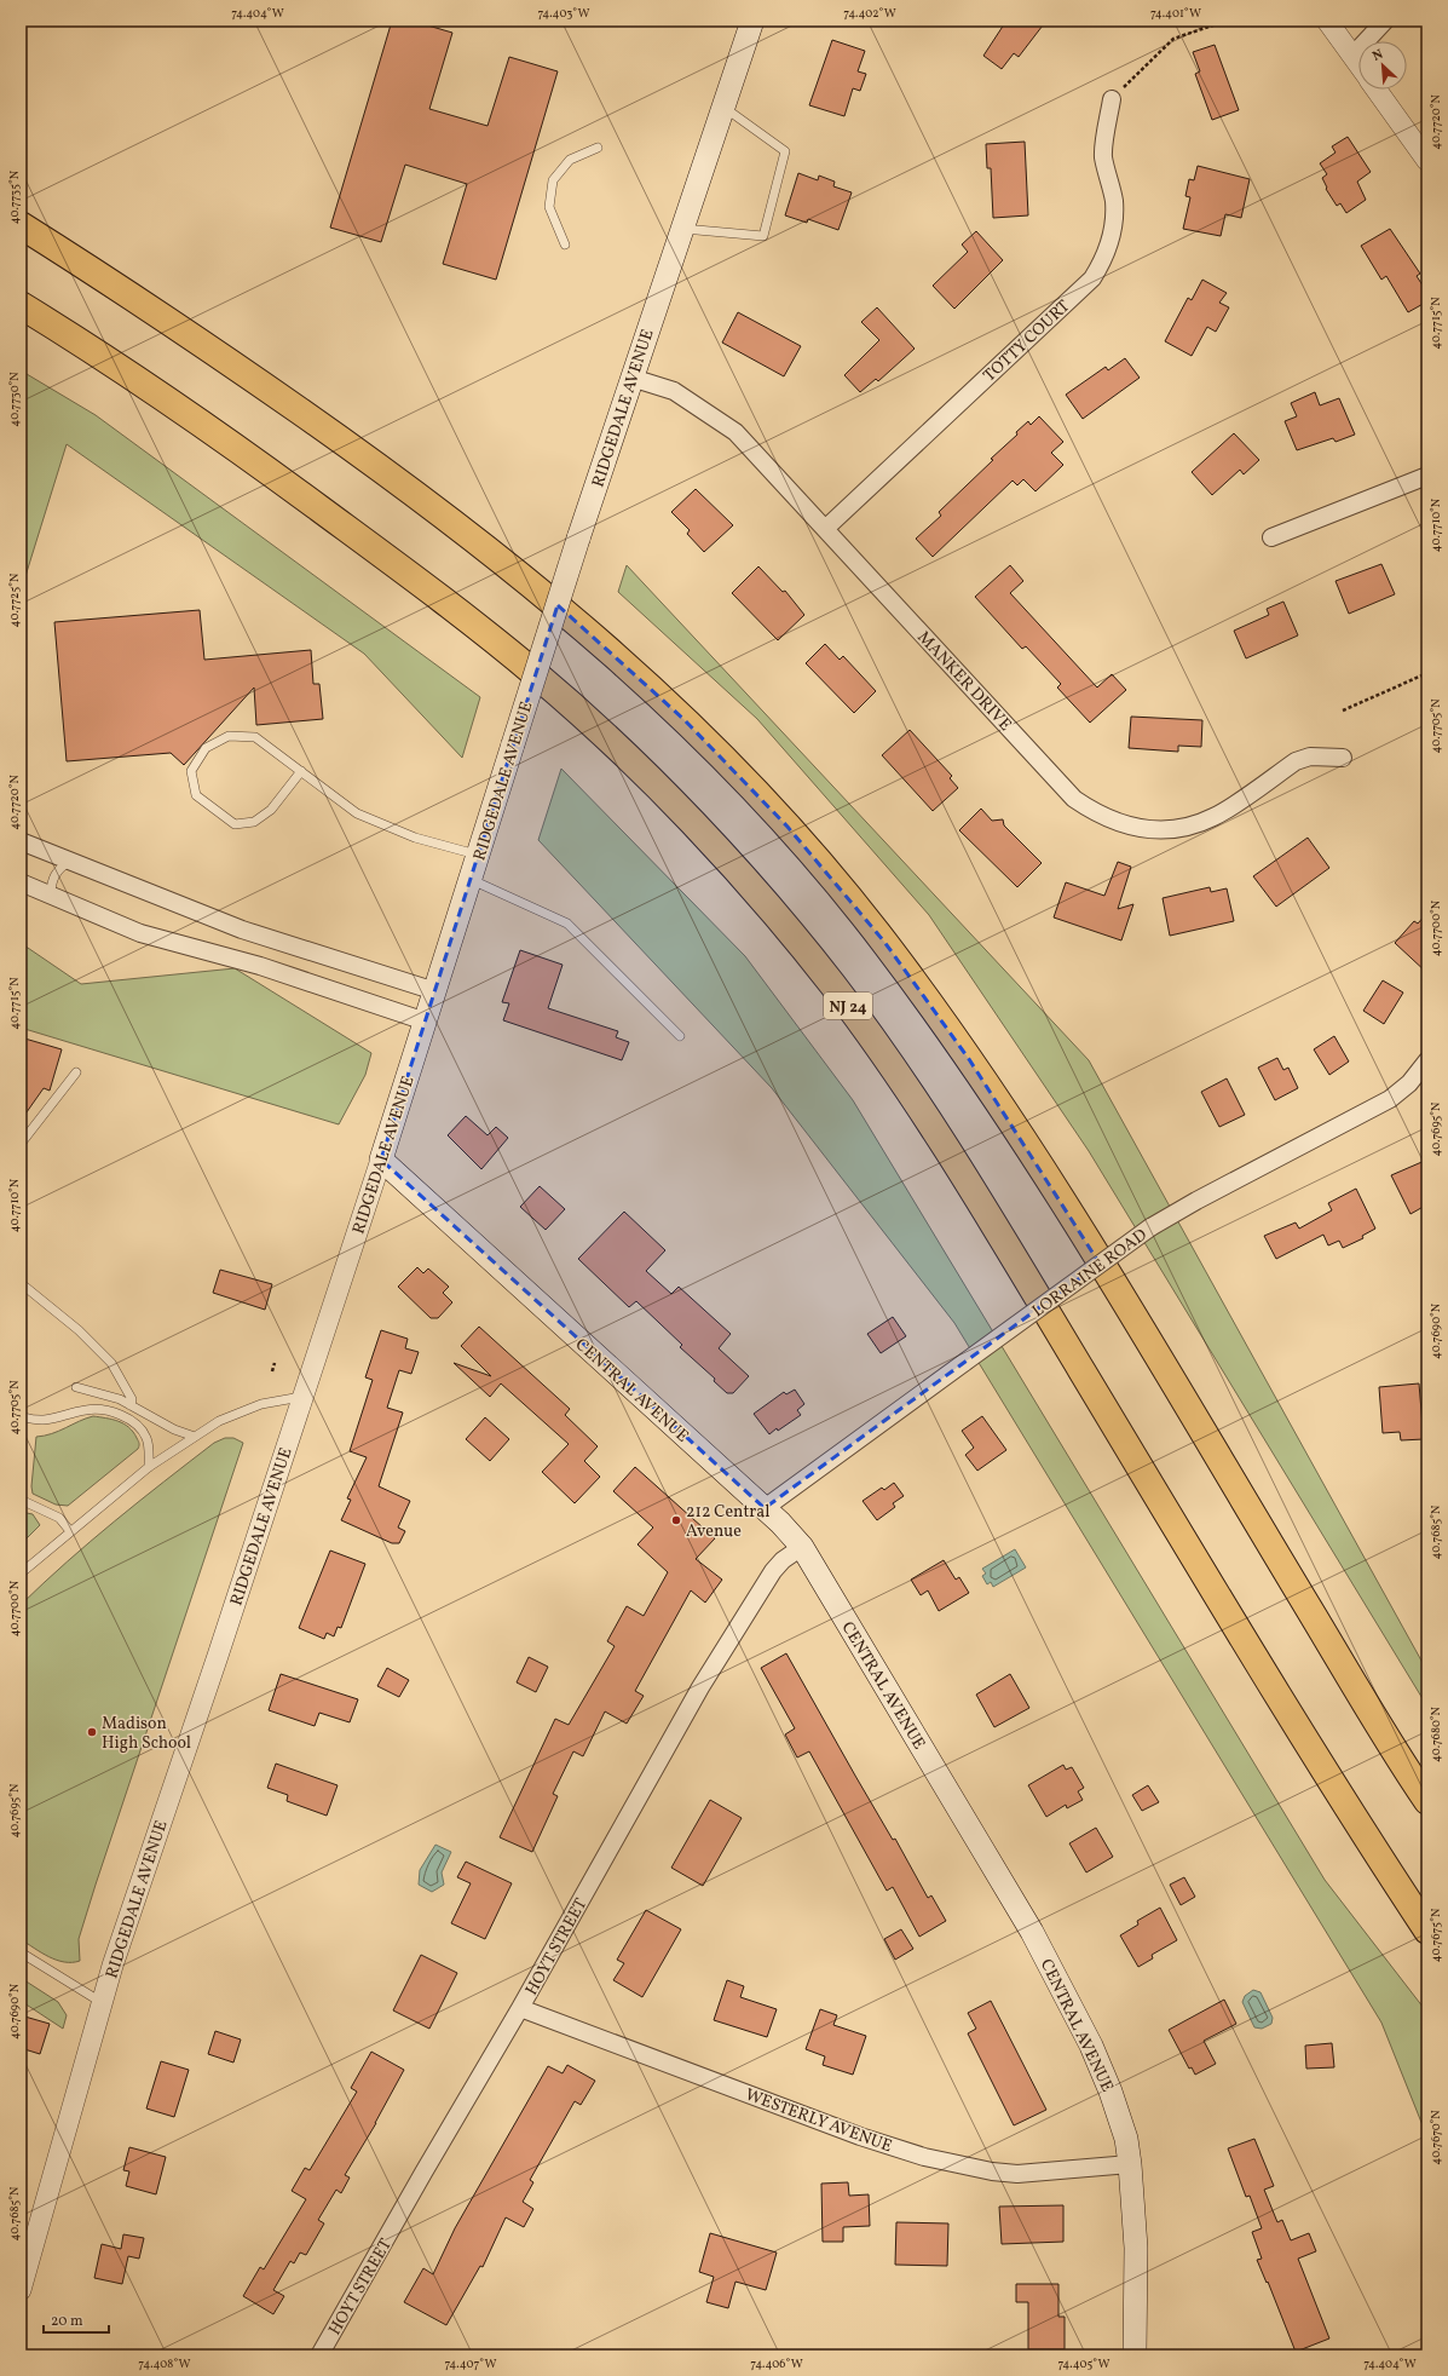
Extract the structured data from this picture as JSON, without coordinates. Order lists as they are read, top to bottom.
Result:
{
  "streets": {
    "highway": ["NJ 24"],
    "main road": ["RIDGEDALE AVENUE", "CENTRAL AVENUE"],
    "street": [
      "TOTTY COURT",
      "MANKER DRIVE",
      "LORRAINE ROAD",
      "HOYT STREET",
      "WESTERLY AVENUE"
    ]
  },
  "crossings": [
    ["TOTTY COURT", "MANKER DRIVE"],
    ["RIDGEDALE AVENUE", "MANKER DRIVE"],
    ["RIDGEDALE AVENUE", "CENTRAL AVENUE"],
    ["LORRAINE ROAD", "CENTRAL AVENUE"],
    ["CENTRAL AVENUE", "HOYT STREET"],
    ["CENTRAL AVENUE", "WESTERLY AVENUE"],
    ["HOYT STREET", "WESTERLY AVENUE"]
  ],
  "places": ["212 Central Avenue", "Madison High School"],
  "scale_bar": "20 m",
  "north": "top left",
  "coordinates": [
    "74.404°W",
    "74.403°W",
    "74.402°W",
    "74.401°W",
    "40.7720°N",
    "40.7735°N",
    "40.7715°N",
    "40.7730°N",
    "40.7710°N",
    "40.7725°N",
    "40.7705°N",
    "40.7700°N",
    "40.7695°N",
    "40.7690°N",
    "40.7685°N",
    "40.7680°N",
    "40.7675°N",
    "40.7670°N",
    "74.408°W",
    "74.407°W",
    "74.406°W",
    "74.405°W"
  ]
}
